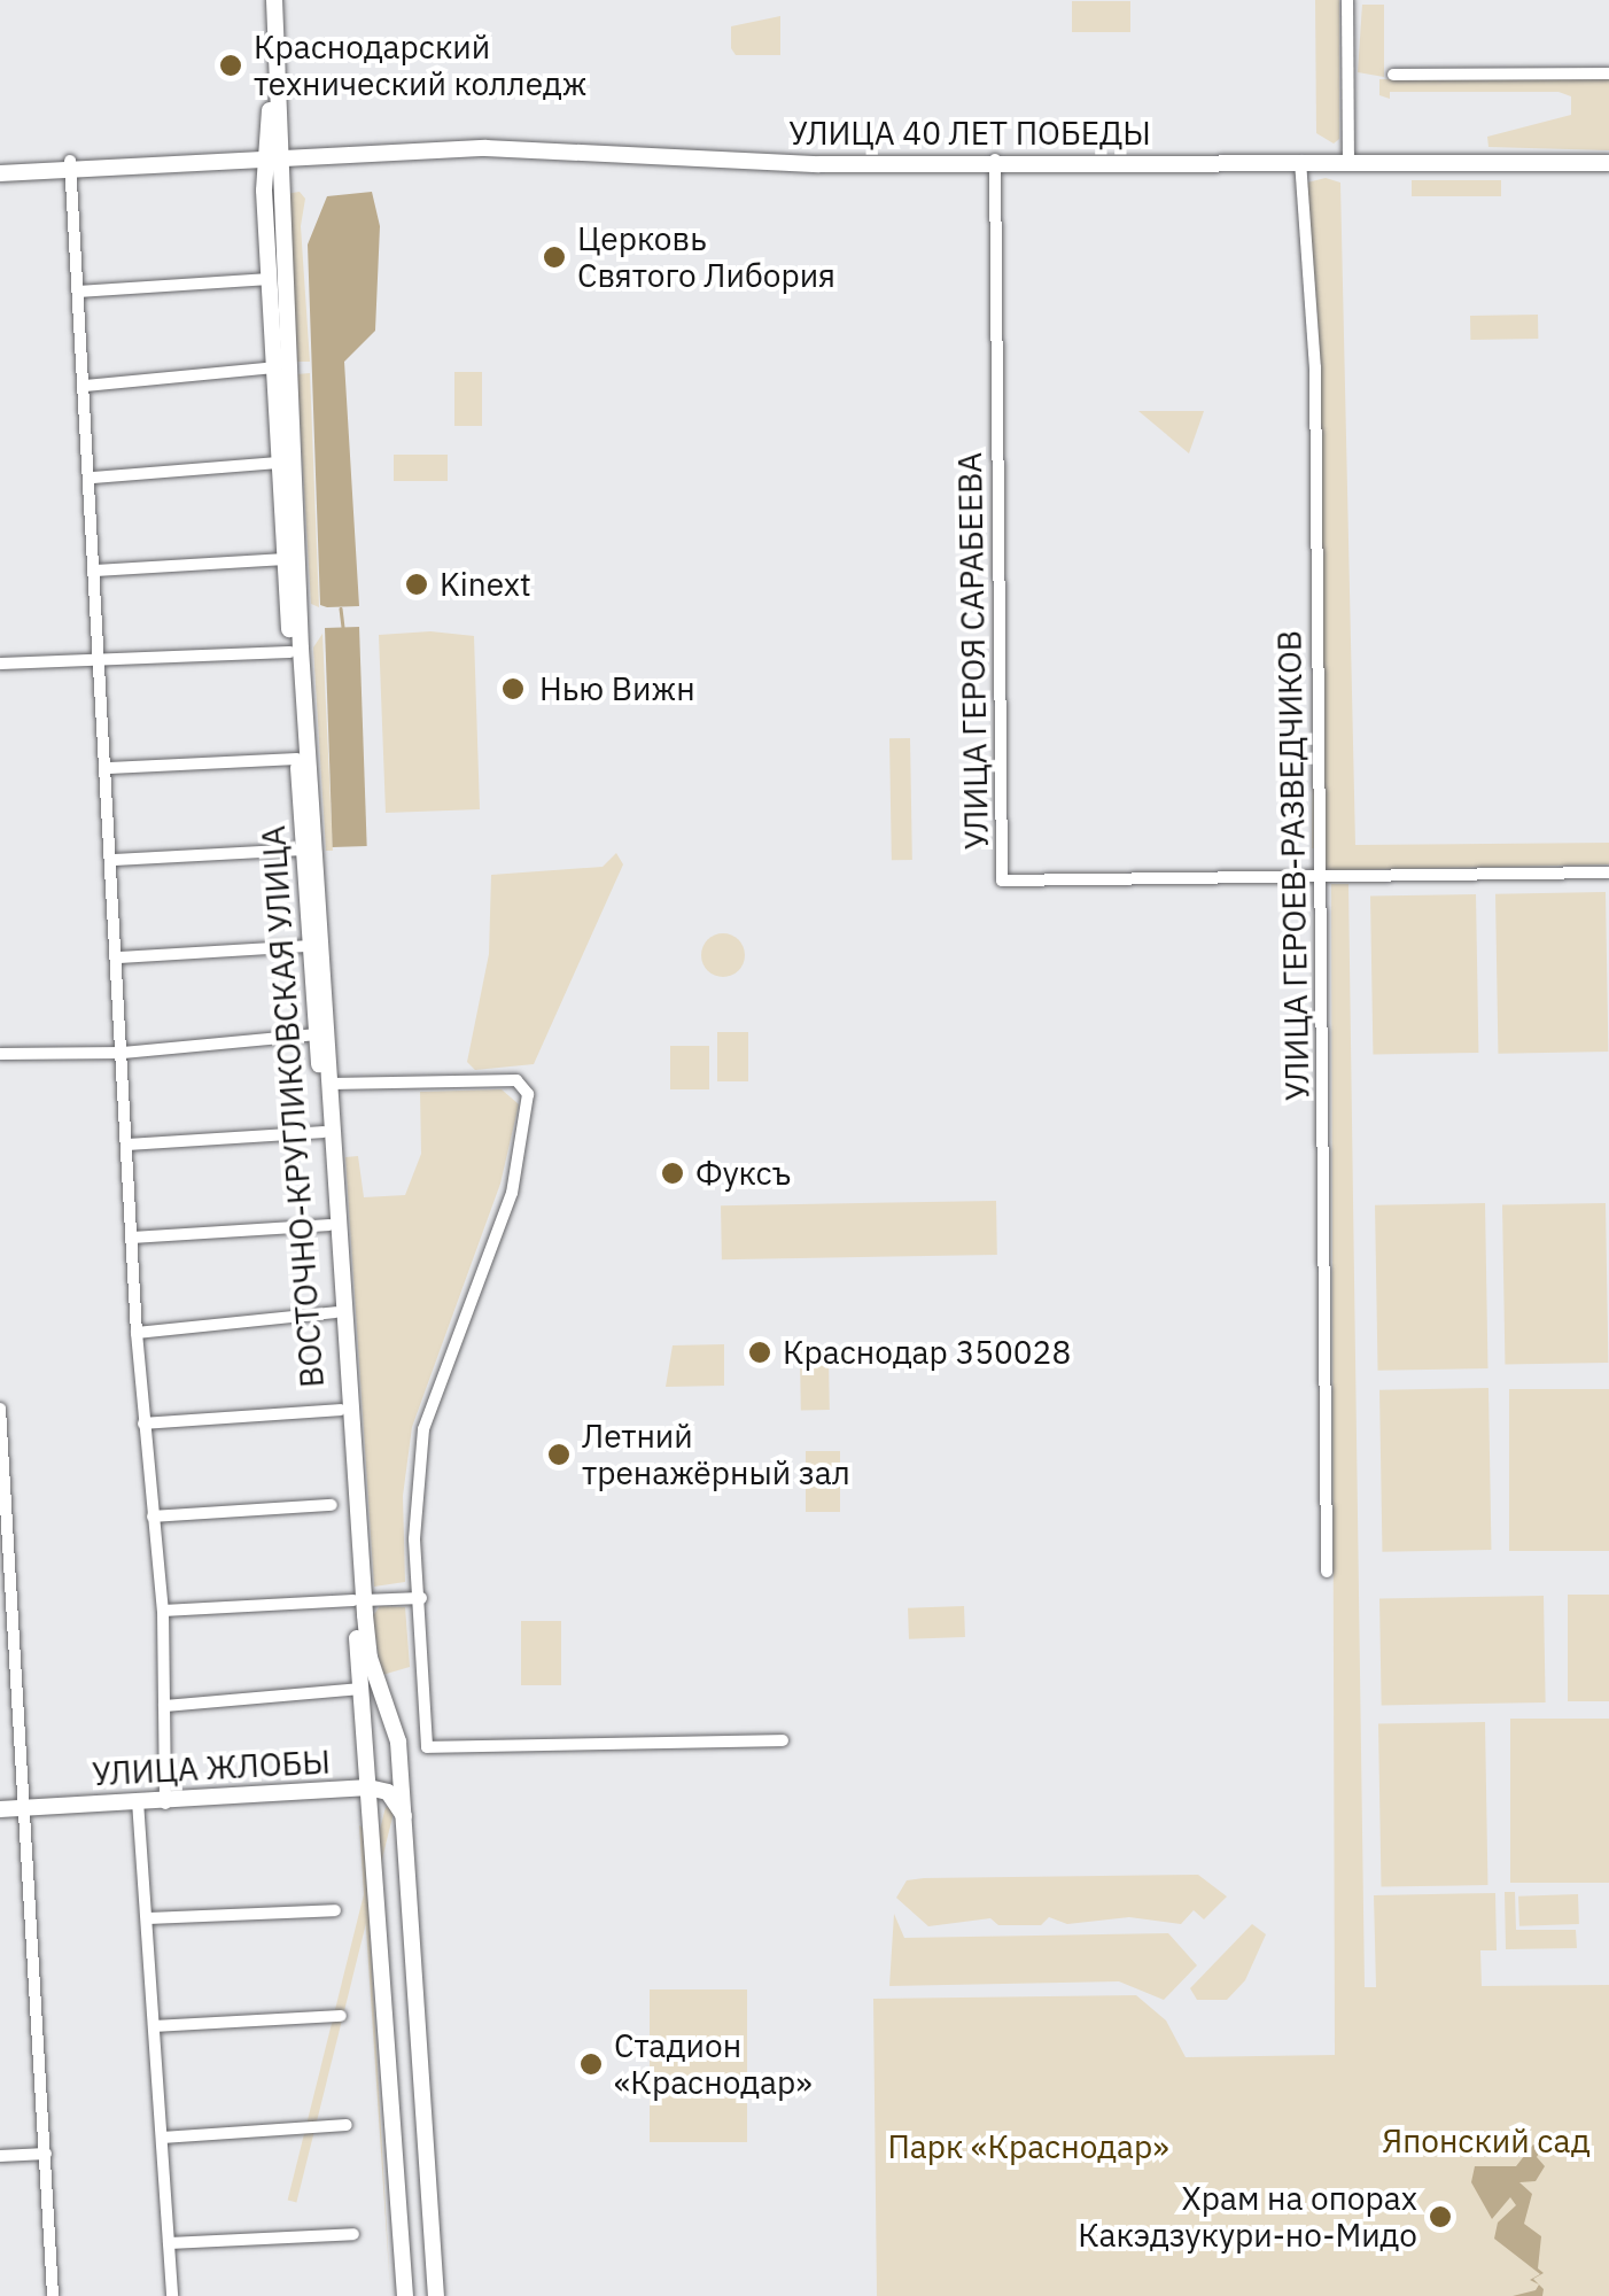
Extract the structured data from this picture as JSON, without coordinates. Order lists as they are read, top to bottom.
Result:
{
  "streets": {
    "main road": ["УЛИЦА 40 ЛЕТ ПОБЕДЫ", "ВОСТОЧНО-КРУГЛИКОВСКАЯ УЛИЦА", "УЛИЦА ЖЛОБЫ"],
    "street": ["УЛИЦА ГЕРОЯ САРАБЕЕВА", "УЛИЦА ГЕРОЕВ-РАЗВЕДЧИКОВ"]
  },
  "crossings": [
    ["УЛИЦА 40 ЛЕТ ПОБЕДЫ", "УЛИЦА ГЕРОЯ САРАБЕЕВА"],
    ["УЛИЦА 40 ЛЕТ ПОБЕДЫ", "УЛИЦА ГЕРОЕВ-РАЗВЕДЧИКОВ"],
    ["УЛИЦА 40 ЛЕТ ПОБЕДЫ", "ВОСТОЧНО-КРУГЛИКОВСКАЯ УЛИЦА"],
    ["УЛИЦА ГЕРОЯ САРАБЕЕВА", "УЛИЦА ГЕРОЕВ-РАЗВЕДЧИКОВ"],
    ["ВОСТОЧНО-КРУГЛИКОВСКАЯ УЛИЦА", "УЛИЦА ЖЛОБЫ"]
  ],
  "parks": ["Японский сад", "Парк «Краснодар»"],
  "places": [
    "Краснодарский технический колледж",
    "Церковь Святого Либория",
    "Kinext",
    "Нью Вижн",
    "Фуксъ",
    "Краснодар 350028",
    "Летний тренажёрный зал",
    "Стадион «Краснодар»",
    "Храм на опорах Какэдзукури-но-Мидо"
  ]
}
